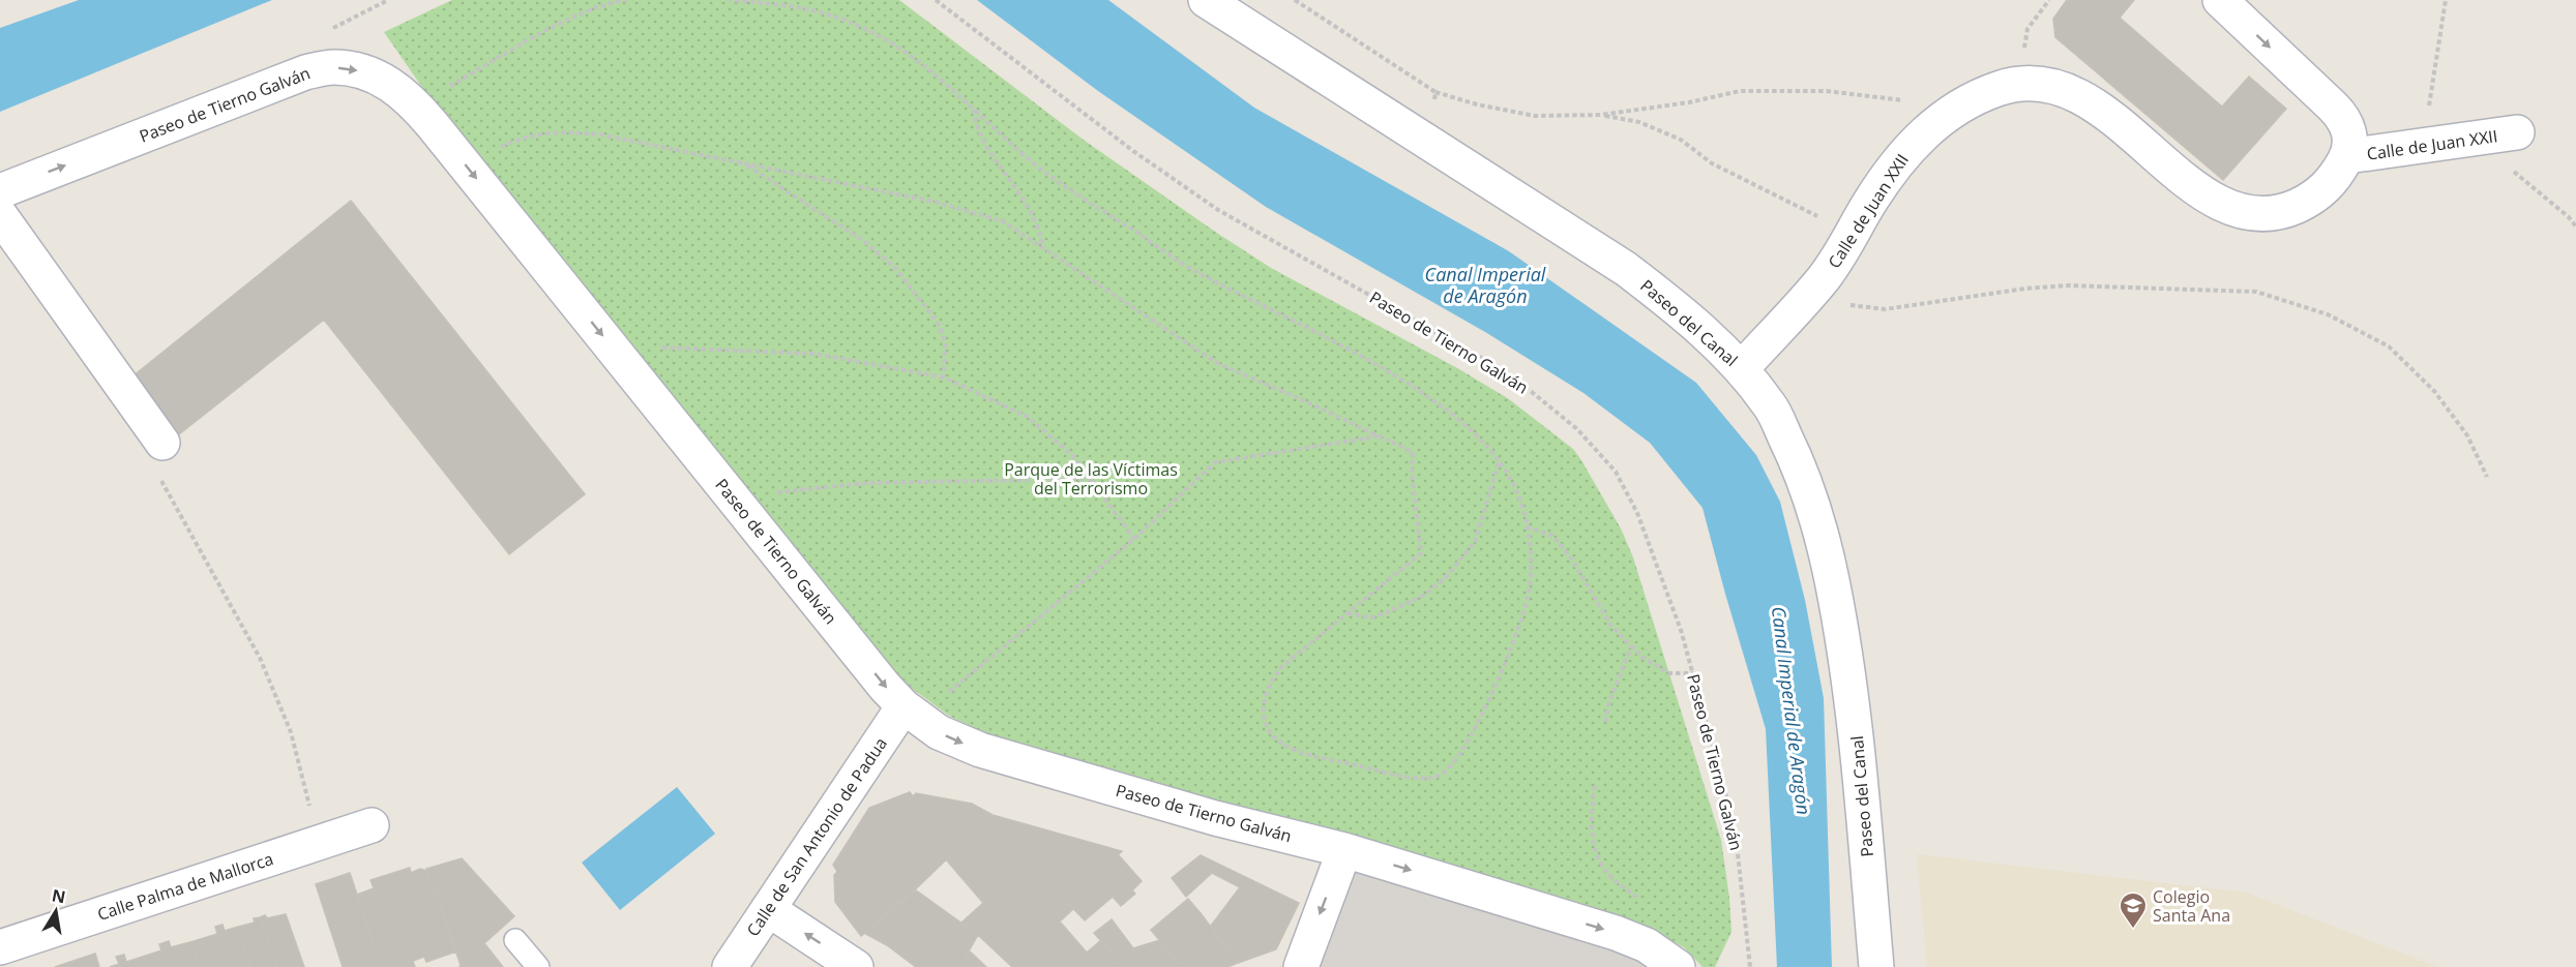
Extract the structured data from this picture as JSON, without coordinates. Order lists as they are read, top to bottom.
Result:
{
  "streets": {
    "street": [
      "Paseo de Tierno Galván",
      "Calle de Juan XXII",
      "Paseo del Canal",
      "Calle de San Antonio de Padua",
      "Calle Palma de Mallorca"
    ]
  },
  "crossings": [
    ["Paseo de Tierno Galván", "Calle de San Antonio de Padua"],
    ["Calle de Juan XXII", "Paseo del Canal"]
  ],
  "water": ["Canal Imperial de Aragón"],
  "parks": ["Parque de las Víctimas del Terrorismo"],
  "places": {
    "school or university": ["Colegio Santa Ana"]
  },
  "north": "top"
}
